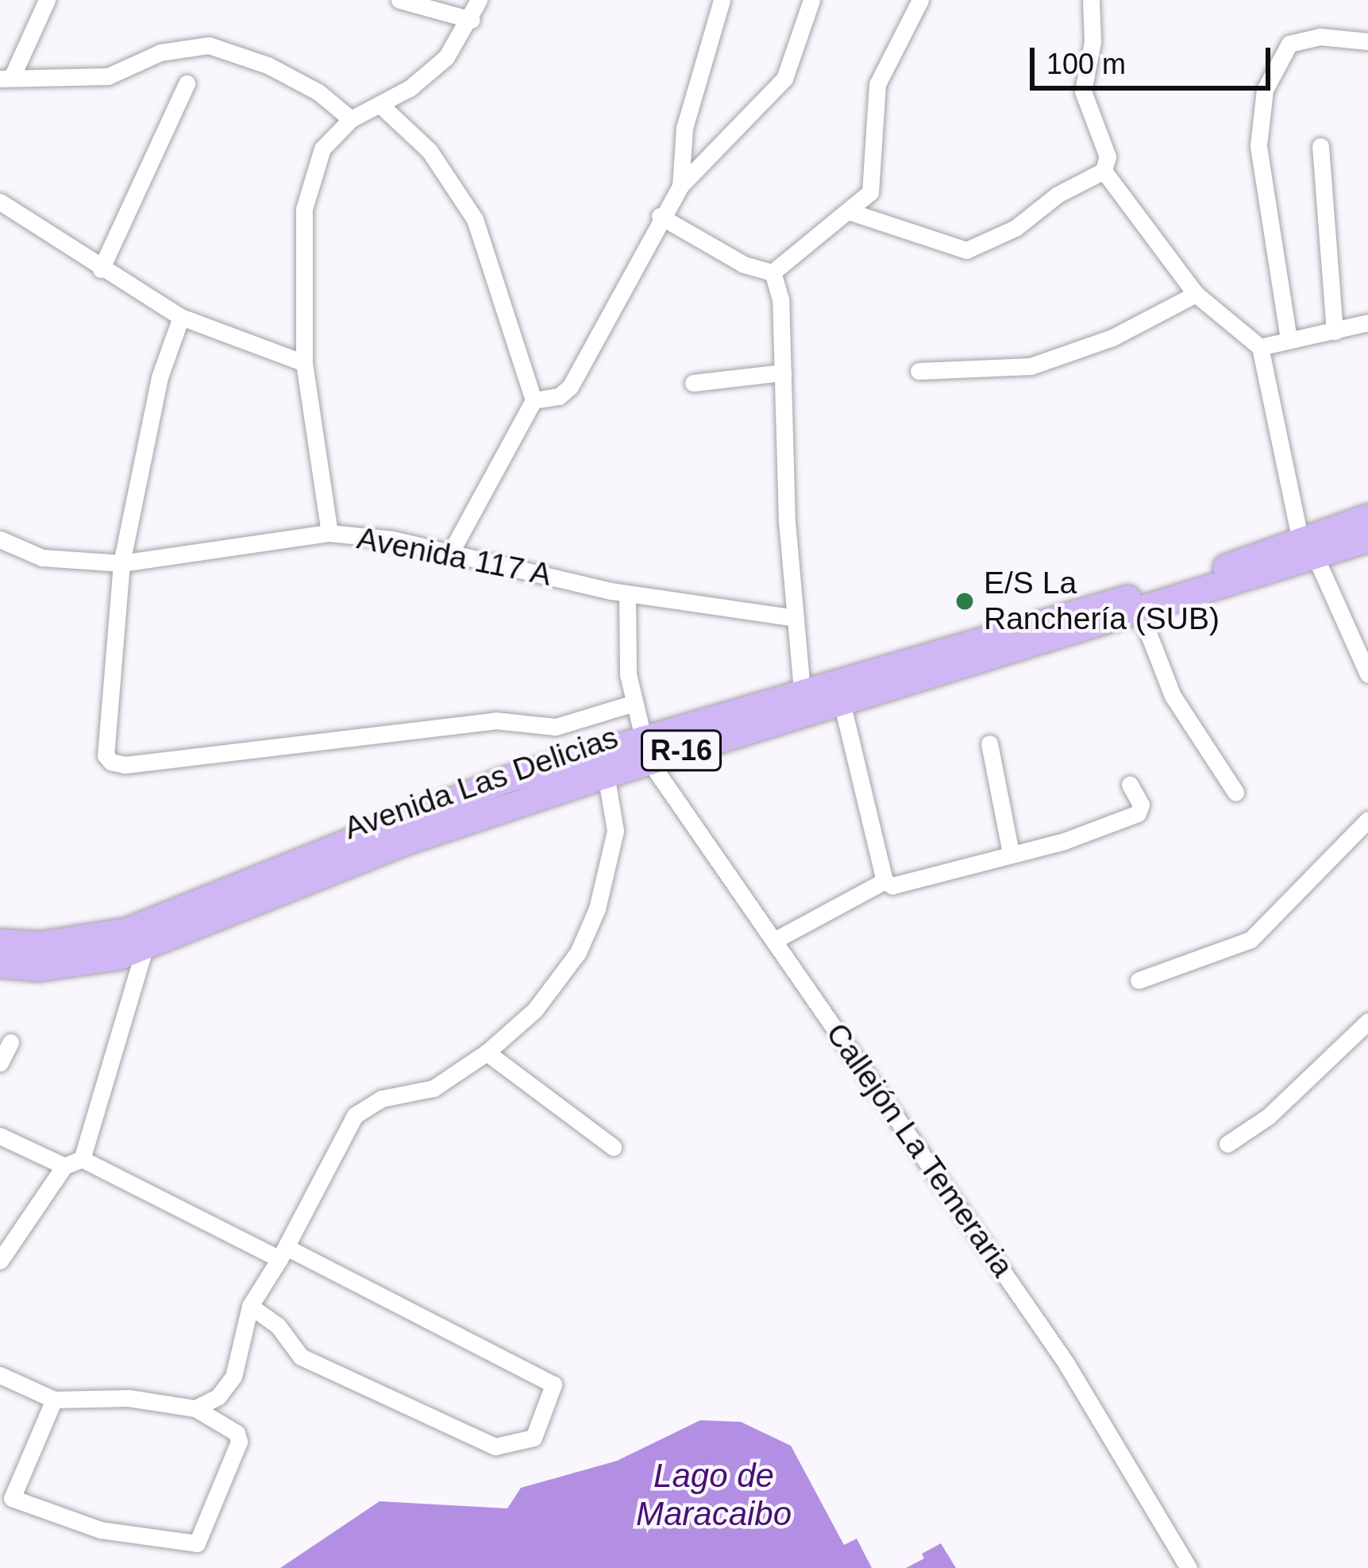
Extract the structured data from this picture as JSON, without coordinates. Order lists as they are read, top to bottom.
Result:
{
  "streets": {
    "main road": ["R-16", "Avenida Las Delicias"],
    "street": ["Avenida 117 A", "Callejón La Temeraria"]
  },
  "crossings": [
    ["Avenida Las Delicias", "Callejón La Temeraria"]
  ],
  "water": ["Lago de Maracaibo"],
  "places": ["E/S La Ranchería (SUB)"],
  "scale_bar": "100 m"
}
